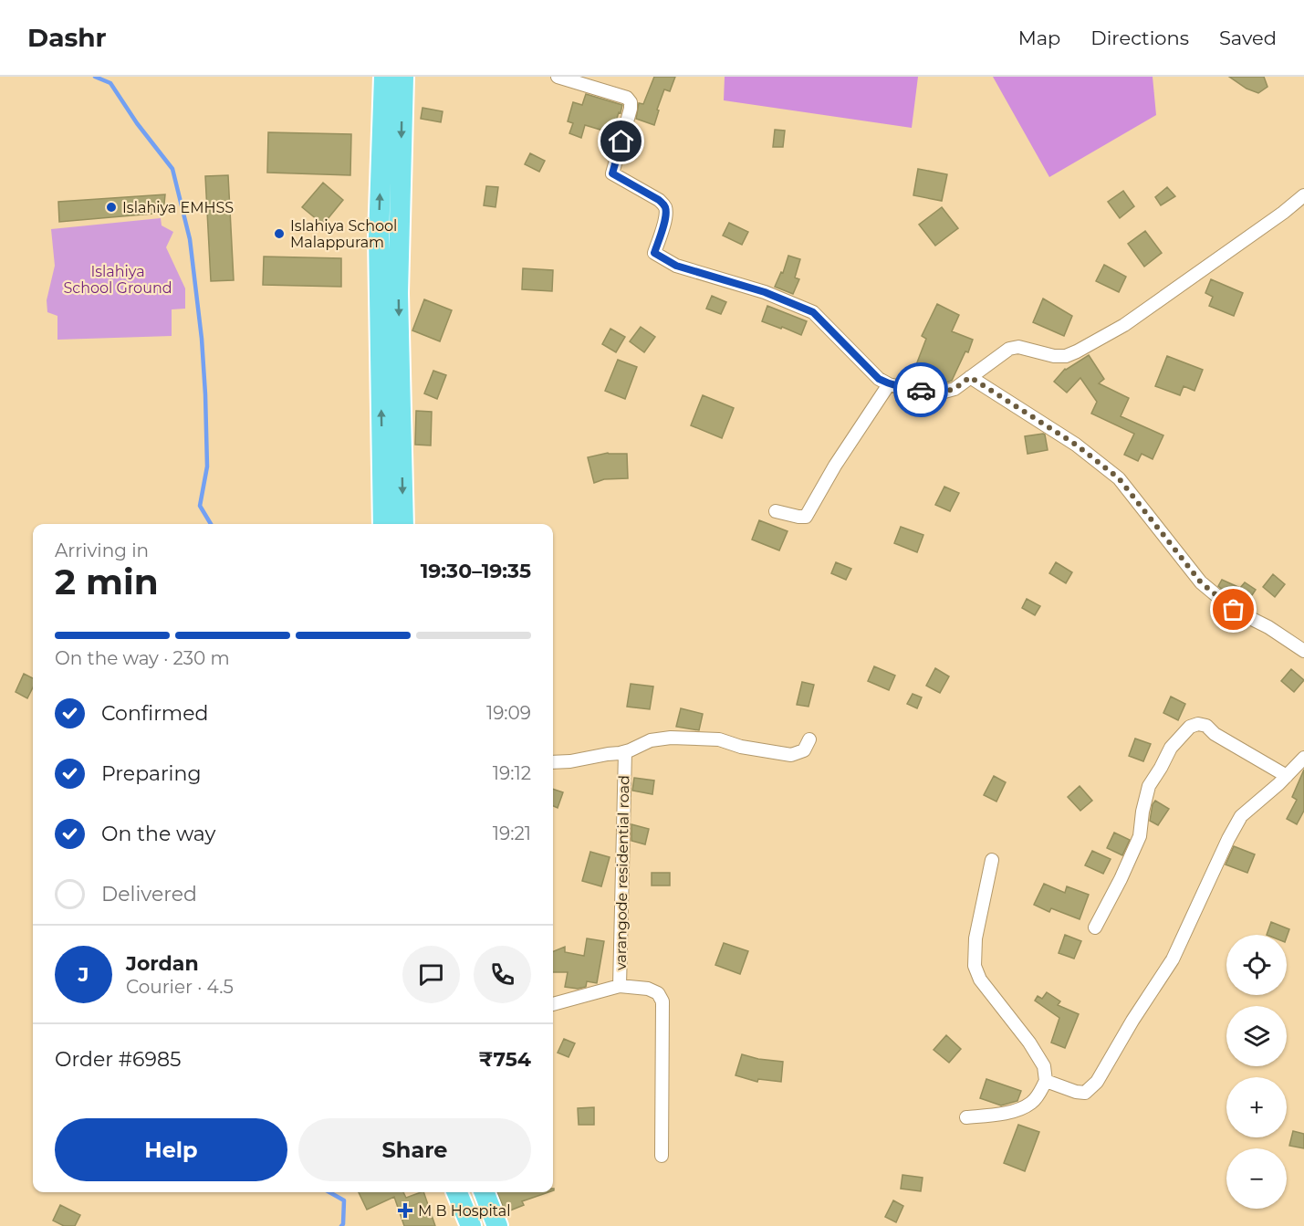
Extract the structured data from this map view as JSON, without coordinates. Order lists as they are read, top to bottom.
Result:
{
  "streets": {
    "street": ["varangode residential road"]
  },
  "parks": ["Islahiya School Ground"],
  "places": {
    "other": ["Islahiya EMHSS", "Islahiya School Malappuram"],
    "health": ["M B Hospital"]
  },
  "page": {
    "header": "Dashr",
    "nav": ["Map", "Directions", "Saved"],
    "heading": ["2 min", "Arriving in", "19:30–19:35"],
    "panel": [
      "Jordan",
      "Courier · 4.5",
      "Order #6985",
      "₹754"
    ],
    "bar": "On the way · 230 m",
    "list": [
      ["Confirmed", "19:09"],
      ["Preparing", "19:12"],
      ["On the way", "19:21"],
      "Delivered"
    ],
    "map_buttons": ["+", "−"],
    "round": "J",
    "buttons": ["Help", "Share"]
  }
}
